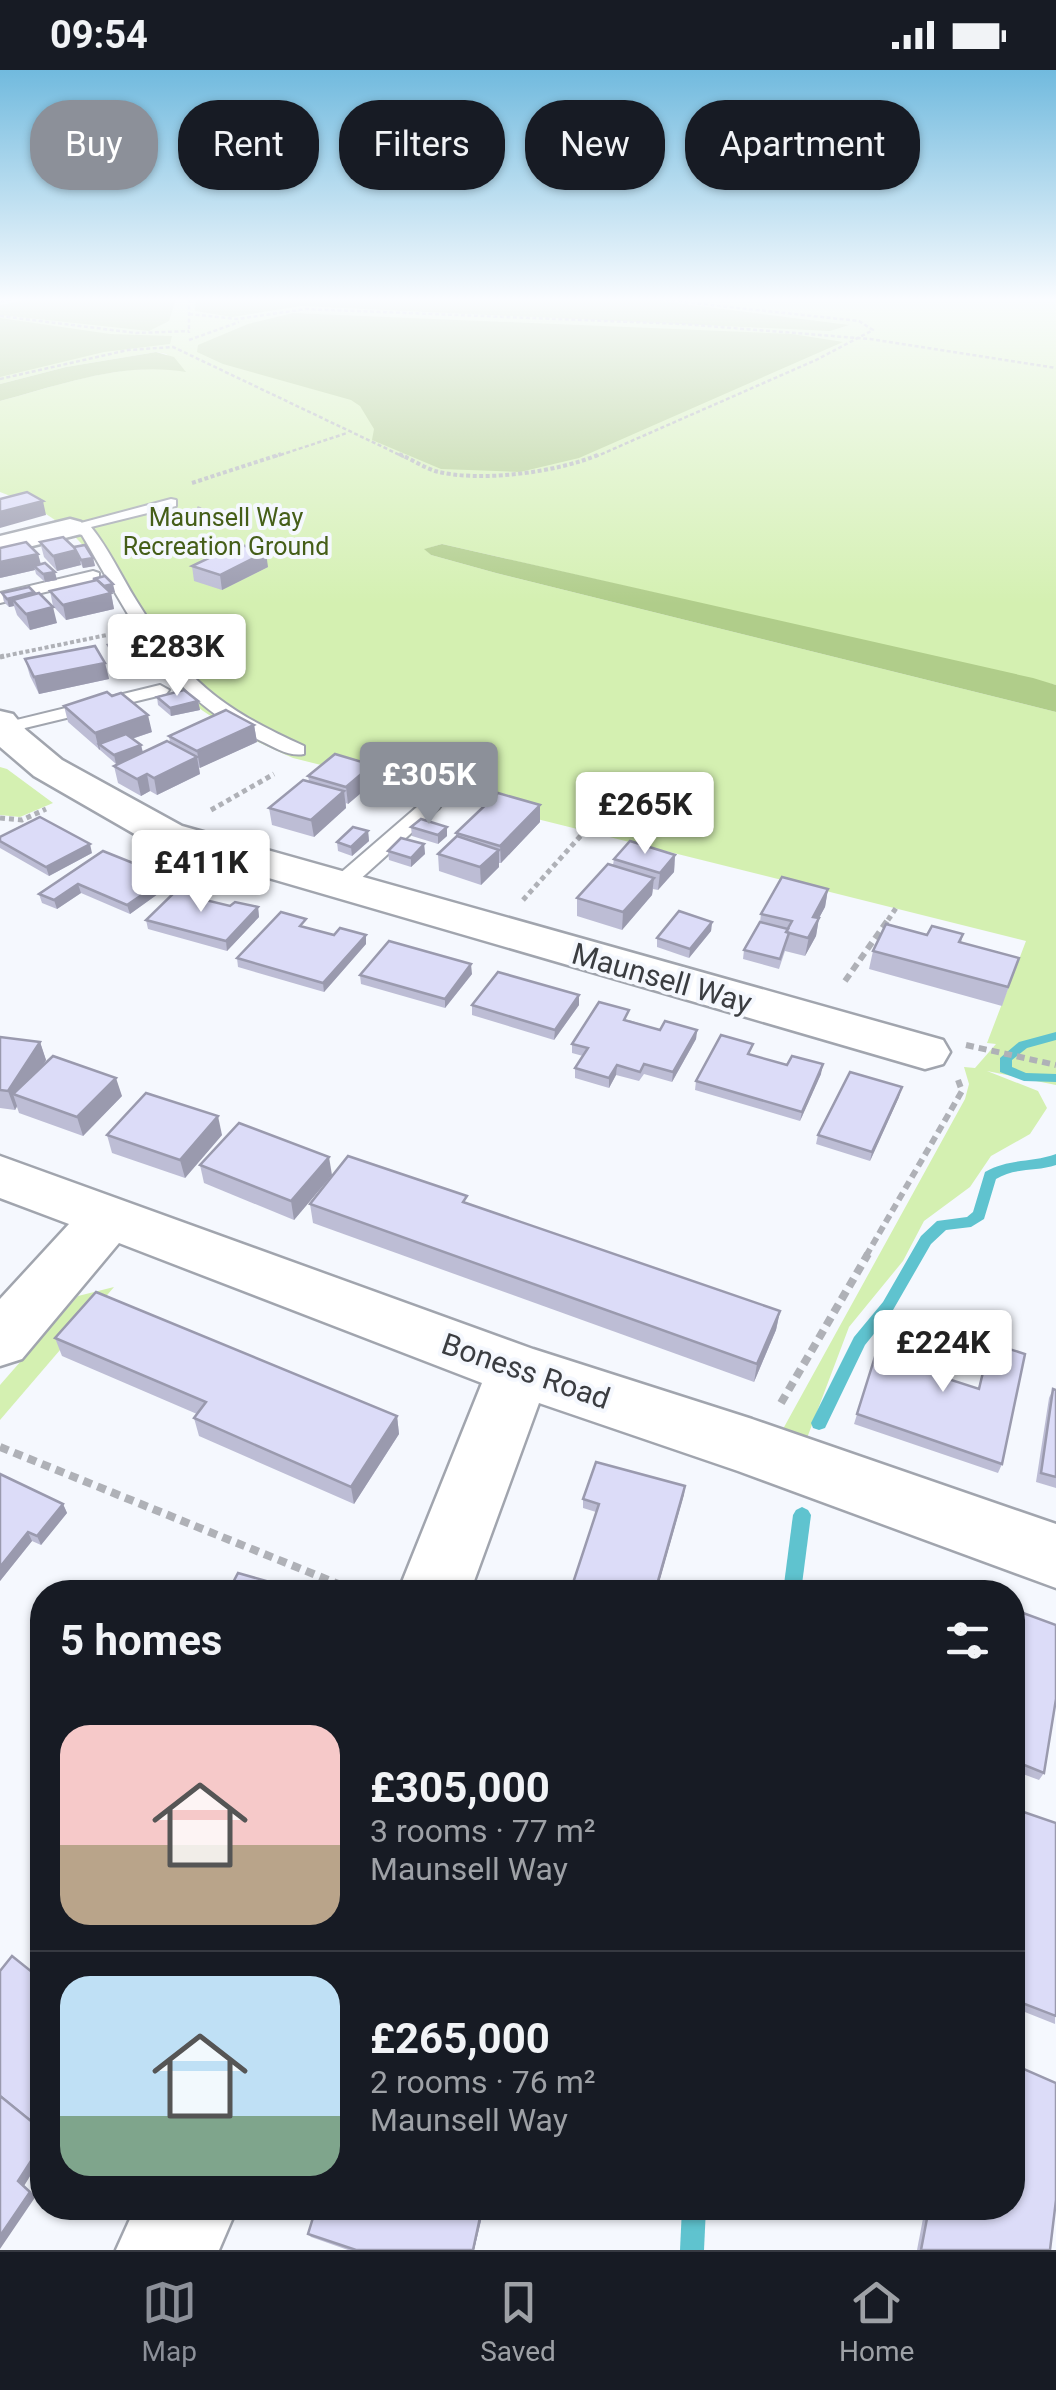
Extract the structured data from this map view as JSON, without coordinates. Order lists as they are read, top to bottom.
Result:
{
  "streets": {
    "street": ["Maunsell Way", "Boness Road"]
  },
  "parks": ["Maunsell Way Recreation Ground"],
  "page": {
    "status": "09:54",
    "chip": [
      "Buy",
      "Rent",
      "Filters",
      "New",
      "Apartment"
    ],
    "price": [
      "£283K",
      "£305K",
      "£265K",
      "£411K",
      "£224K"
    ],
    "heading": "5 homes",
    "list": [
      {
        "name": "£305,000",
        "note": "3 rooms · 77 m² · Maunsell Way"
      },
      {
        "name": "£265,000",
        "note": "2 rooms · 76 m² · Maunsell Way"
      }
    ],
    "tabs": ["Map", "Saved", "Home"]
  }
}
